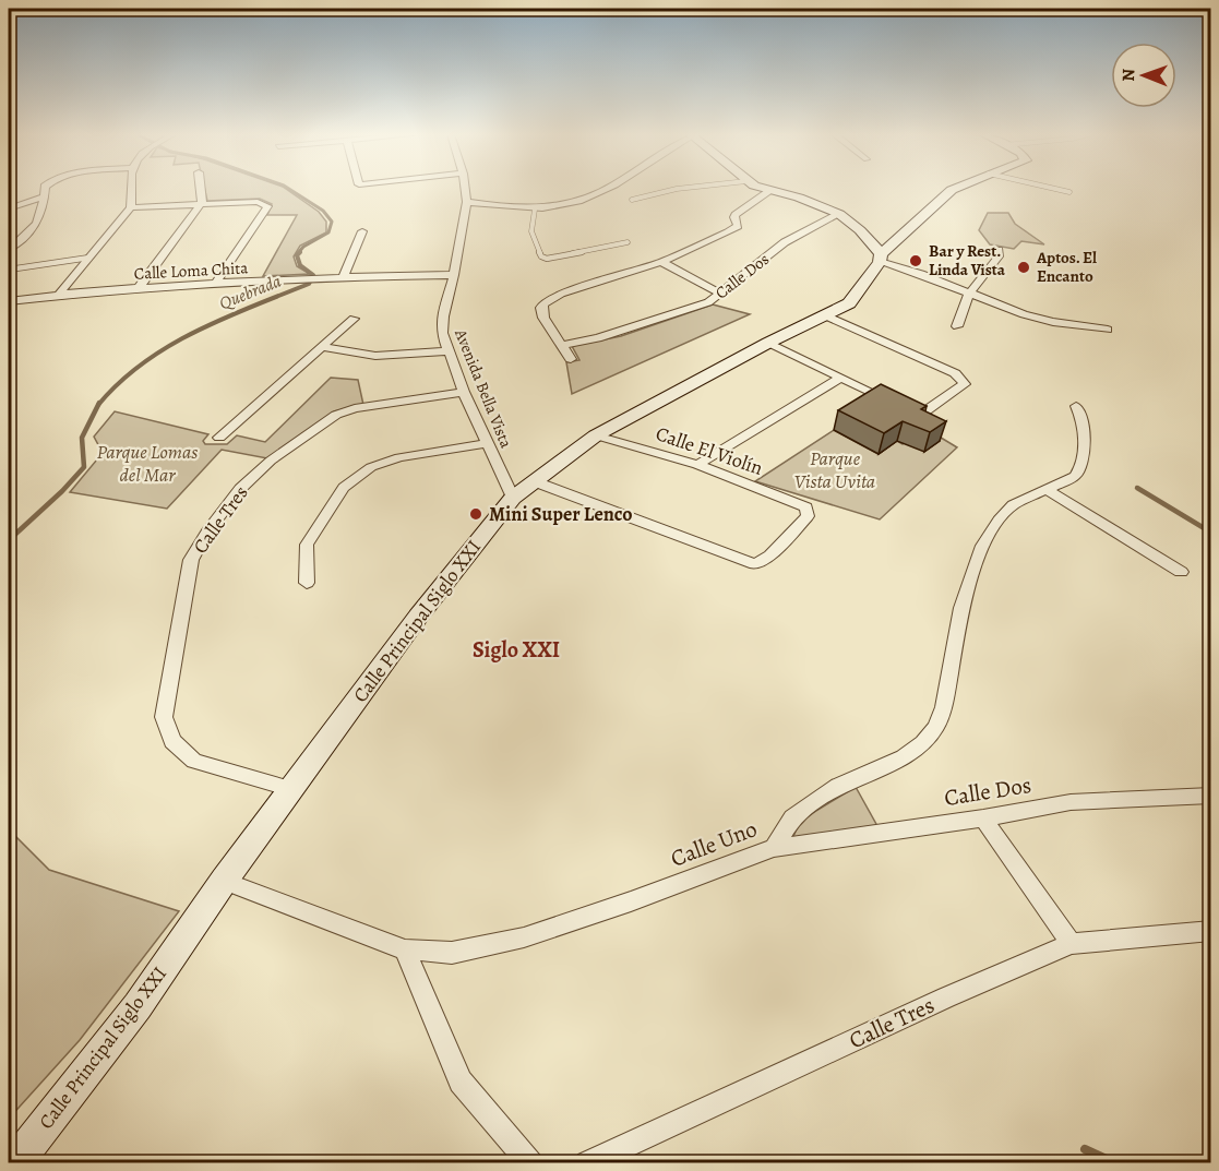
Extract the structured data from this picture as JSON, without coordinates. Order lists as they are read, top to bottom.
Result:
{
  "streets": {
    "street": [
      "Calle Loma Chita",
      "Calle Dos",
      "Avenida Bella Vista",
      "Calle El Violín",
      "Calle Tres",
      "Calle Principal Siglo XXI",
      "Calle Uno"
    ]
  },
  "crossings": [
    ["Calle Loma Chita", "Avenida Bella Vista"],
    ["Calle Dos", "Calle Uno"],
    ["Avenida Bella Vista", "Calle Tres"],
    ["Avenida Bella Vista", "Calle Principal Siglo XXI"],
    ["Calle El Violín", "Calle Principal Siglo XXI"],
    ["Calle Tres", "Calle Principal Siglo XXI"],
    ["Calle Principal Siglo XXI", "Calle Uno"]
  ],
  "districts": ["Siglo XXI"],
  "water": ["Quebrada"],
  "parks": ["Parque Lomas del Mar", "Parque Vista Uvita"],
  "places": ["Bar y Rest. Linda Vista", "Aptos. El Encanto", "Mini Super Lenco"],
  "north": "left"
}
